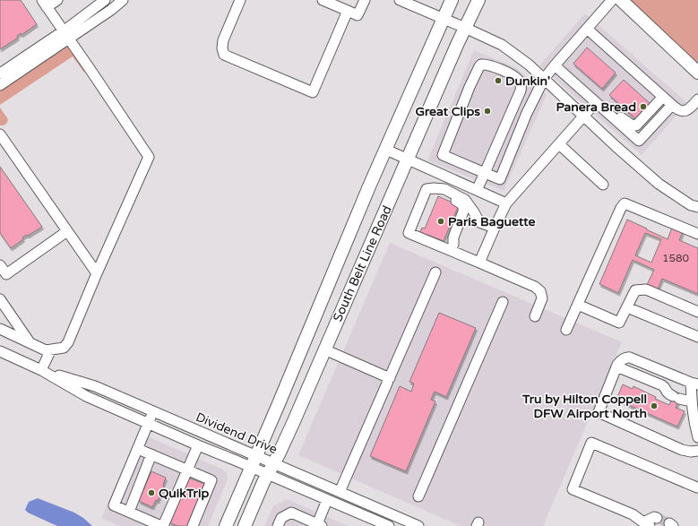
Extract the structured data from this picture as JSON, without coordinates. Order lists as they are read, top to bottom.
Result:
{
  "streets": {
    "main road": ["South Belt Line Road"],
    "street": ["Dividend Drive"]
  },
  "crossings": [
    ["South Belt Line Road", "Dividend Drive"]
  ],
  "places": [
    "Dunkin'",
    "Panera Bread",
    "Great Clips",
    "Paris Baguette",
    "Tru by Hilton Coppell DFW Airport North",
    "QuikTrip"
  ],
  "house_numbers": ["1580"]
}
